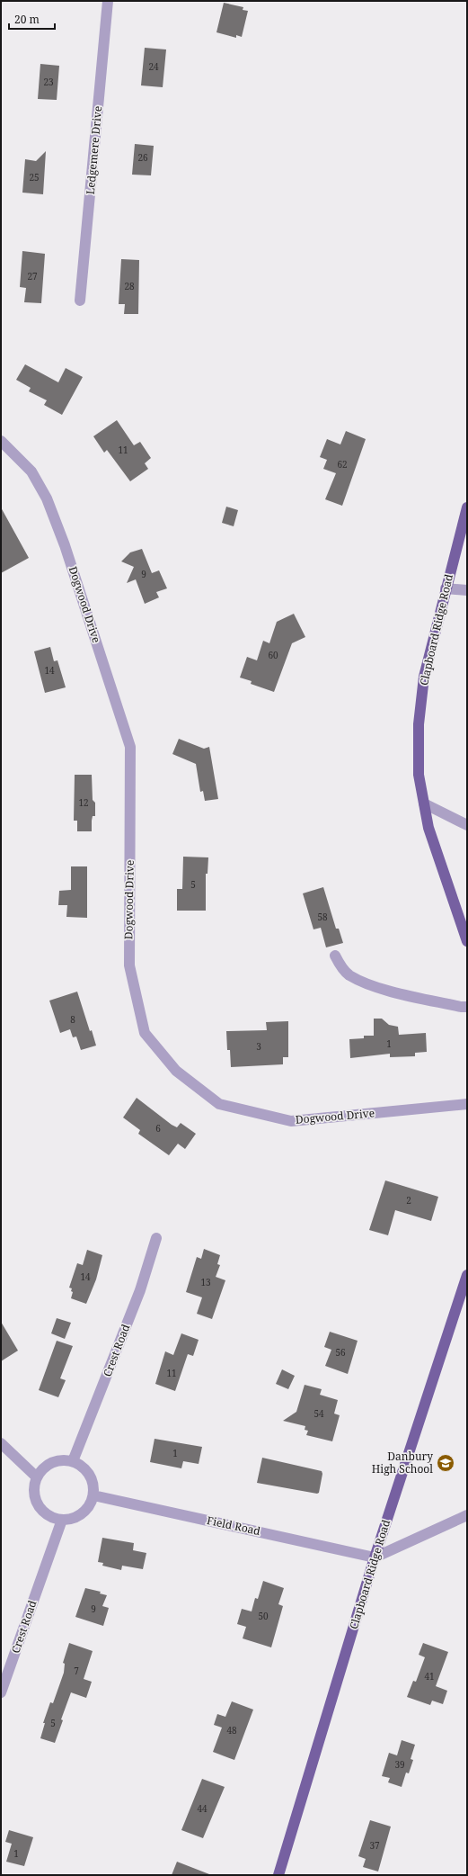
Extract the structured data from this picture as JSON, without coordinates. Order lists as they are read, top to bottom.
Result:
{
  "streets": {
    "main road": ["Clapboard Ridge Road"],
    "street": [
      "Ledgemere Drive",
      "Dogwood Drive",
      "Crest Road",
      "Field Road"
    ]
  },
  "crossings": [
    ["Clapboard Ridge Road", "Field Road"],
    ["Crest Road", "Field Road"]
  ],
  "places": {
    "school or university": ["Danbury High School"]
  },
  "house_numbers": [
    "24",
    "23",
    "26",
    "25",
    "27",
    "28",
    "11",
    "62",
    "9",
    "60",
    "14",
    "12",
    "5",
    "58",
    "8",
    "1",
    "3",
    "6",
    "2",
    "14",
    "13",
    "56",
    "11",
    "54",
    "1",
    "9",
    "50",
    "7",
    "41",
    "5",
    "48",
    "39",
    "44",
    "37",
    "1"
  ],
  "scale_bar": "20 m"
}
